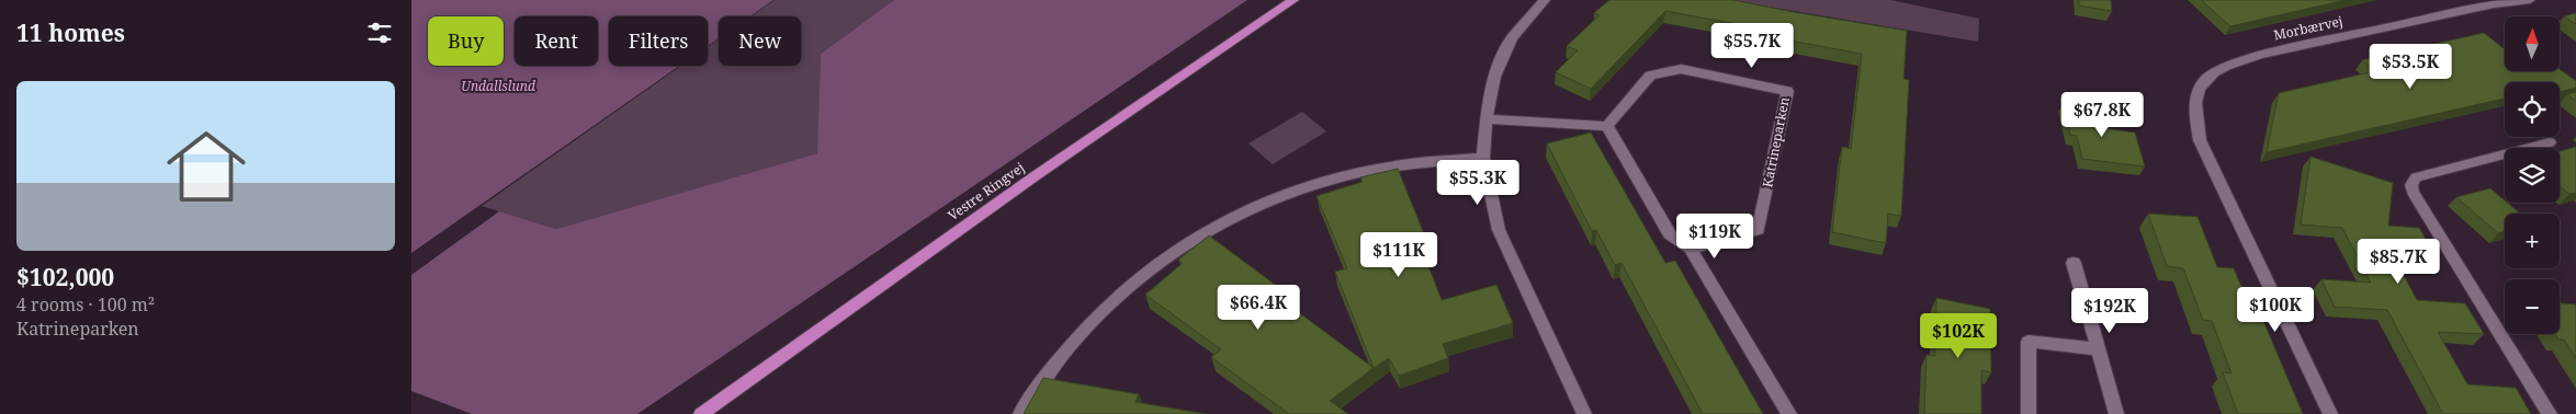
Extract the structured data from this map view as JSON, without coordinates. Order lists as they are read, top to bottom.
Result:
{
  "streets": {
    "main road": ["Vestre Ringvej"],
    "street": ["Morbærvej", "Katrineparken"]
  },
  "parks": ["Undallslund"],
  "north": "top",
  "page": {
    "heading": "11 homes",
    "map_buttons": ["+", "−"],
    "chip": [
      "Buy",
      "Rent",
      "Filters",
      "New"
    ],
    "price": [
      "$55.7K",
      "$53.5K",
      "$67.8K",
      "$55.3K",
      "$119K",
      "$111K",
      "$85.7K",
      "$66.4K",
      "$100K",
      "$192K",
      "$102K"
    ],
    "list": [
      {
        "name": "$102,000",
        "note": "4 rooms · 100 m² · Katrineparken"
      }
    ]
  }
}
